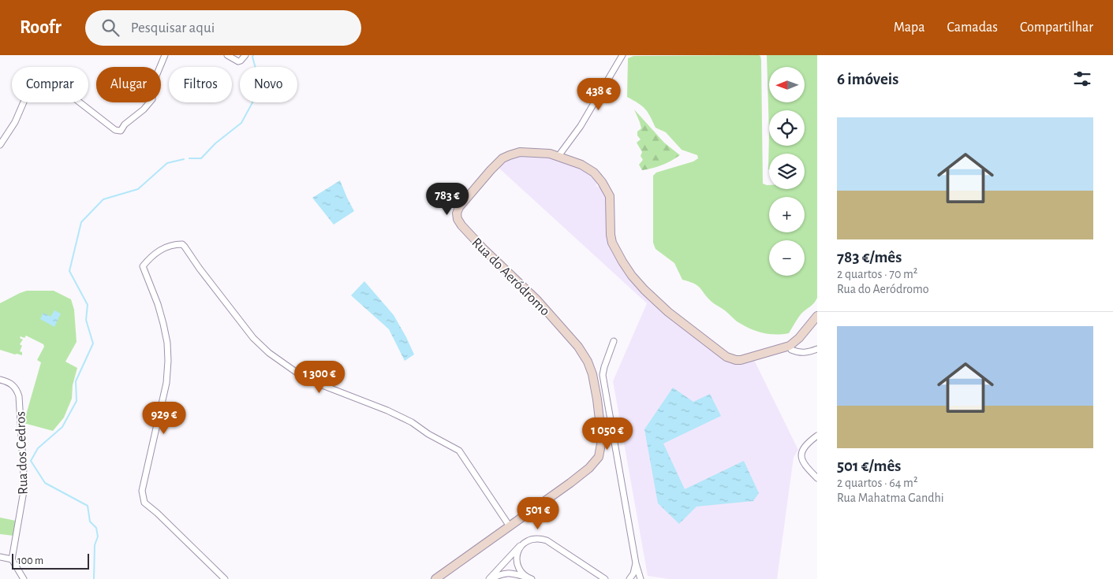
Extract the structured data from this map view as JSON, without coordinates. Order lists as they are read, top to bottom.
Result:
{
  "streets": {
    "main road": ["Rua do Aeródromo"],
    "street": ["Rua dos Cedros"]
  },
  "scale_bar": "100 m",
  "north": "left",
  "page": {
    "header": "Roofr",
    "search": "Pesquisar aqui",
    "nav": ["Mapa", "Camadas", "Compartilhar"],
    "heading": "6 imóveis",
    "map_buttons": ["+", "−"],
    "chip": [
      "Comprar",
      "Alugar",
      "Filtros",
      "Novo"
    ],
    "price": [
      "438 €",
      "783 €",
      "1 300 €",
      "929 €",
      "1 050 €",
      "501 €"
    ],
    "list": [
      {
        "name": "783 €/mês",
        "note": "2 quartos · 70 m² · Rua do Aeródromo"
      },
      {
        "name": "501 €/mês",
        "note": "2 quartos · 64 m² · Rua Mahatma Gandhi"
      }
    ],
    "scale": "100 m"
  }
}
